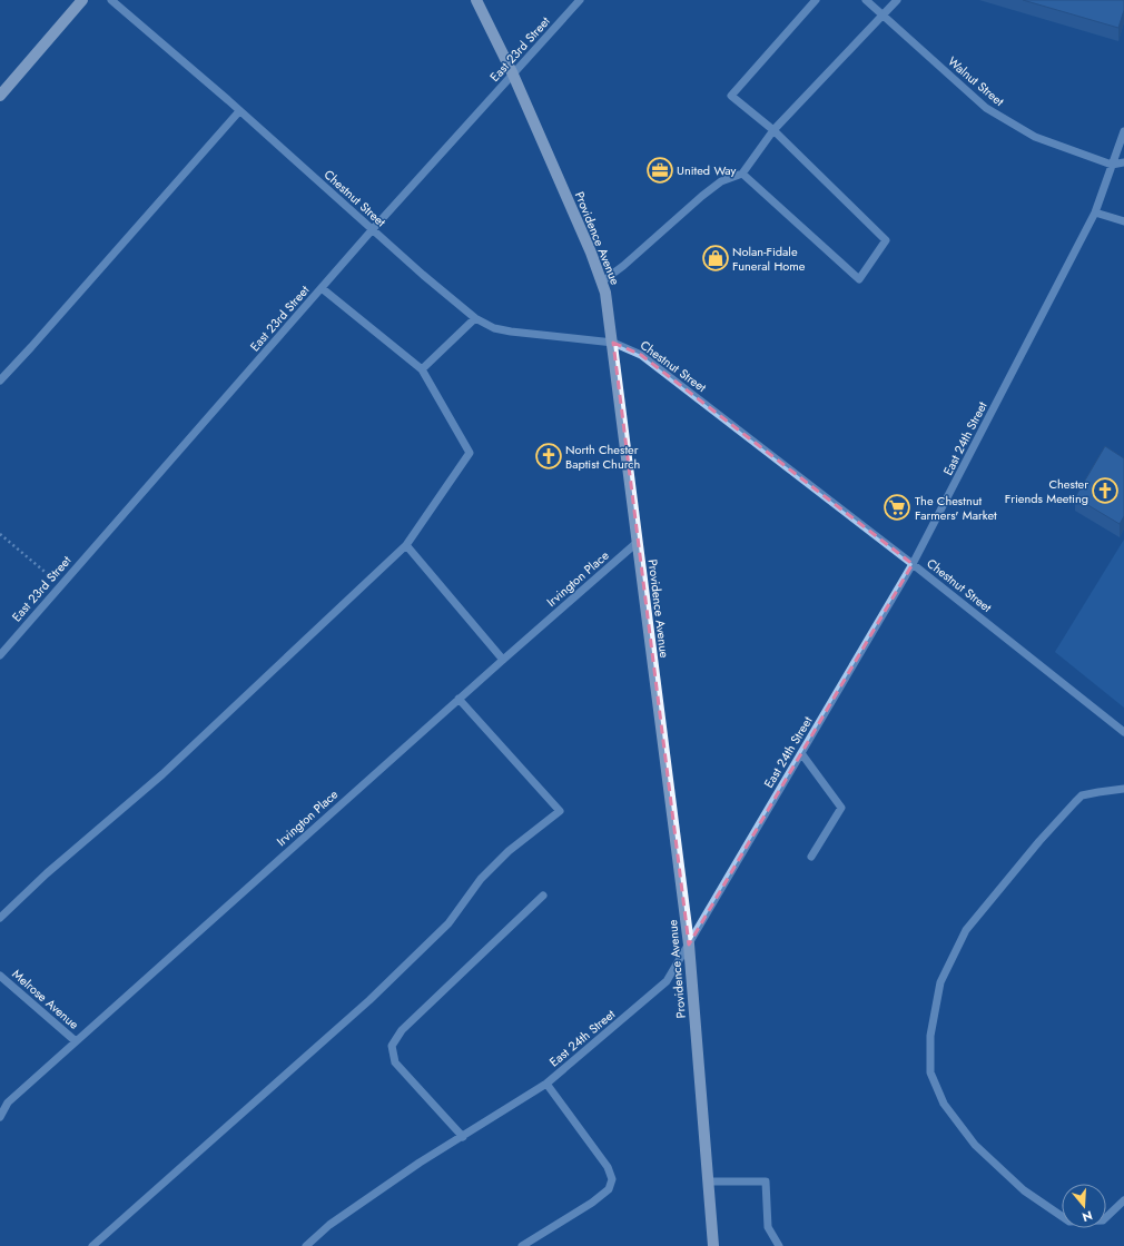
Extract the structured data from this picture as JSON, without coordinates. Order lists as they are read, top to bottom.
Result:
{
  "streets": {
    "main road": ["Providence Avenue"],
    "street": [
      "East 23rd Street",
      "Walnut Street",
      "Chestnut Street",
      "East 24th Street",
      "Irvington Place",
      "Melrose Avenue"
    ]
  },
  "crossings": [
    ["East 23rd Street", "Chestnut Street"],
    ["East 23rd Street", "Providence Avenue"],
    ["Walnut Street", "East 24th Street"],
    ["Chestnut Street", "Providence Avenue"],
    ["Chestnut Street", "East 24th Street"],
    ["Providence Avenue", "East 24th Street"],
    ["Providence Avenue", "Irvington Place"],
    ["Irvington Place", "Melrose Avenue"]
  ],
  "places": {
    "office": ["United Way"],
    "shop": ["Nolan-Fidale Funeral Home"],
    "church": ["North Chester Baptist Church", "Chester Friends Meeting"],
    "supermarket": ["The Chestnut Farmers' Market"]
  },
  "north": "bottom"
}
